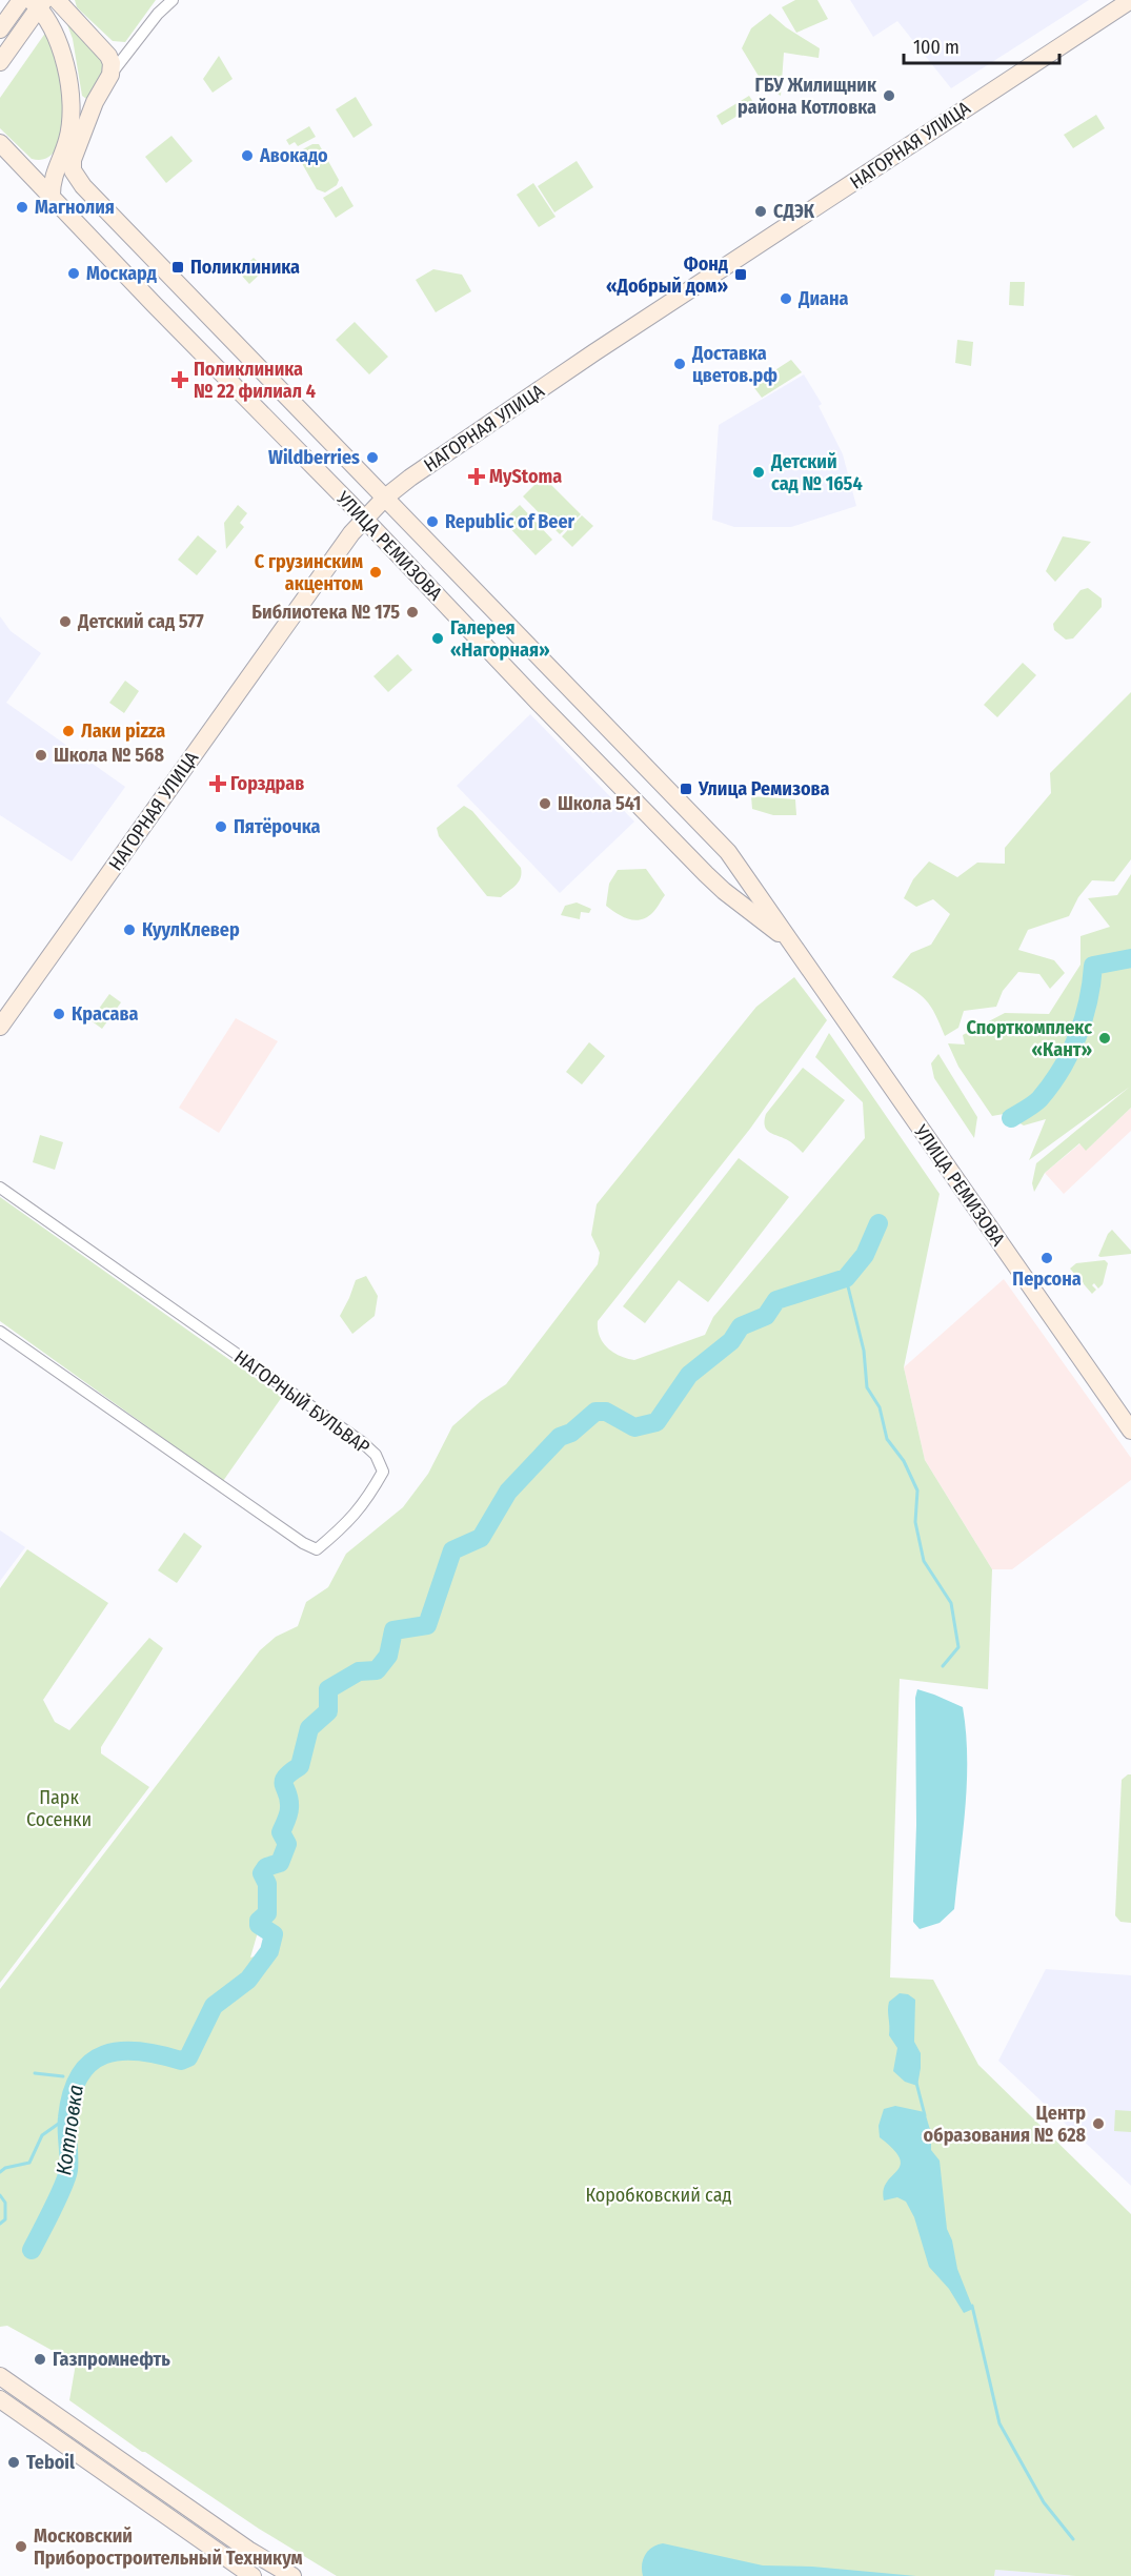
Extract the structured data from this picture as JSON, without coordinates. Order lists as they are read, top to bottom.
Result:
{
  "streets": {
    "street": ["НАГОРНАЯ УЛИЦА", "УЛИЦА РЕМИЗОВА", "НАГОРНЫЙ БУЛЬВАР"]
  },
  "crossings": [
    ["НАГОРНАЯ УЛИЦА", "УЛИЦА РЕМИЗОВА"]
  ],
  "water": ["Котловка"],
  "parks": ["Парк Сосенки", "Коробковский сад"],
  "places": {
    "other": [
      "ГБУ Жилищник района Котловка",
      "Авокадо",
      "Магнолия",
      "СДЭК",
      "Москард",
      "Диана",
      "Доставка цветов.рф",
      "Wildberries",
      "Детский сад № 1654",
      "Republic of Beer",
      "С грузинским акцентом",
      "Библиотека № 175",
      "Детский сад 577",
      "Галерея «Нагорная»",
      "Лаки pizza",
      "Школа № 568",
      "Школа 541",
      "Пятёрочка",
      "КуулКлевер",
      "Красава",
      "Спорткомплекс «Кант»",
      "Персона",
      "Центр образования № 628",
      "Газпромнефть",
      "Teboil",
      "Московский Приборостроительный Техникум"
    ],
    "transit": ["Поликлиника", "Фонд «Добрый дом»", "Улица Ремизова"],
    "health": ["Поликлиника № 22 филиал 4", "MyStoma", "Горздрав"]
  },
  "scale_bar": "100 m"
}
